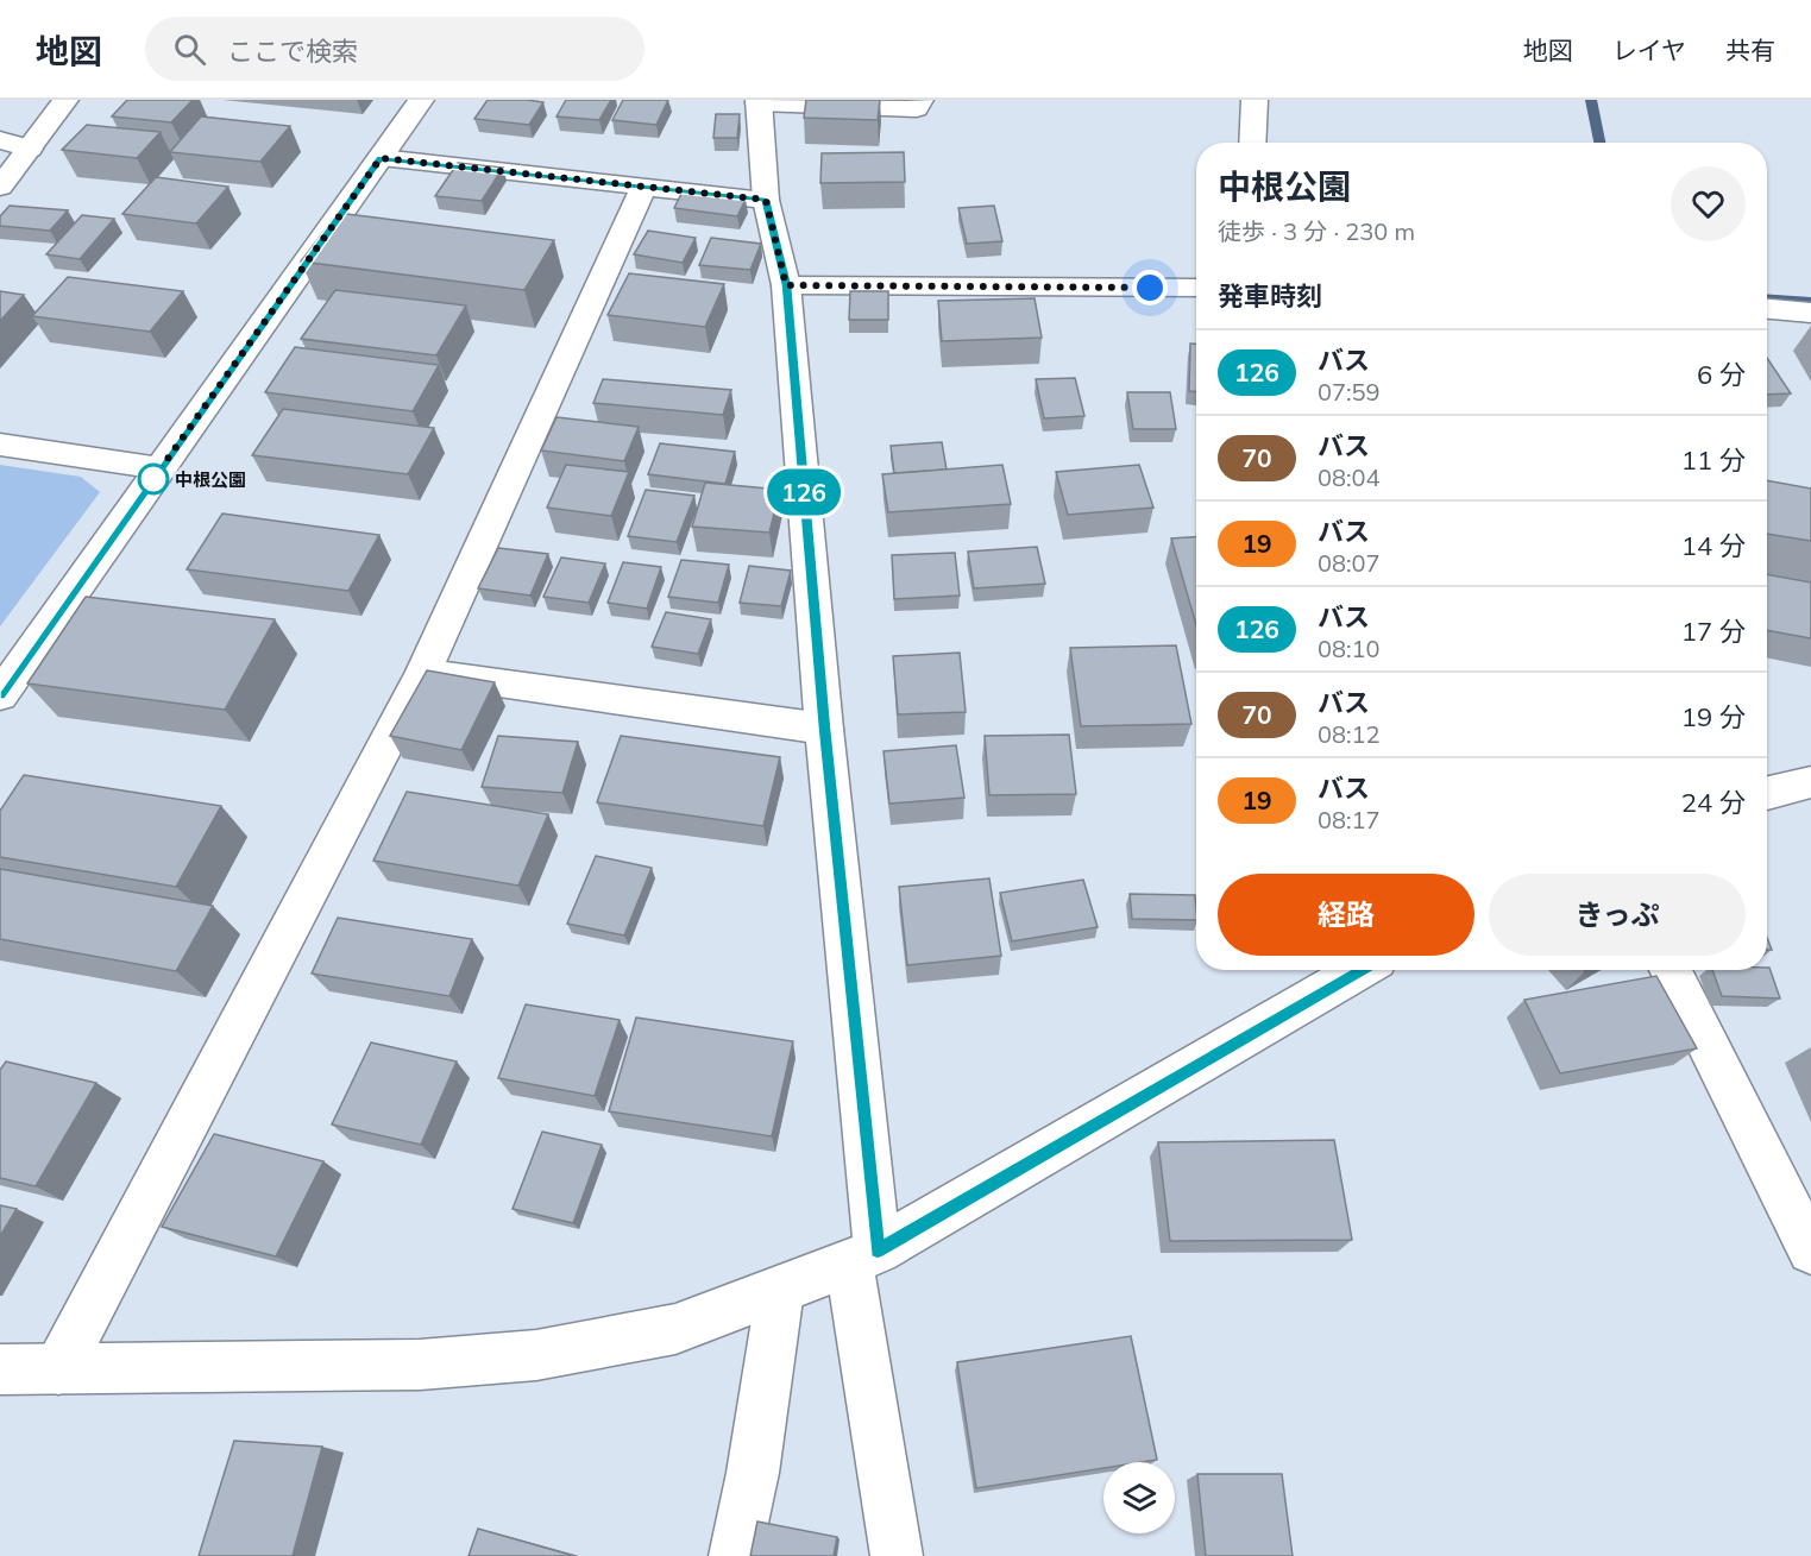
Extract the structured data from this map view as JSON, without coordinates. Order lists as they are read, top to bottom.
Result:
{
  "places": ["中根公園"],
  "lines": ["bus line 126"],
  "page": {
    "header": "地図",
    "search": "ここで検索",
    "nav": ["地図", "レイヤ", "共有"],
    "on_map": "126",
    "heading": [
      ["中根公園", "徒歩 · 3 分 · 230 m"],
      "発車時刻"
    ],
    "list": [
      {
        "mark": "126",
        "name": "バス",
        "note": "07:59",
        "value": "6 分"
      },
      {
        "mark": "70",
        "name": "バス",
        "note": "08:04",
        "value": "11 分"
      },
      {
        "mark": "19",
        "name": "バス",
        "note": "08:07",
        "value": "14 分"
      },
      {
        "mark": "126",
        "name": "バス",
        "note": "08:10",
        "value": "17 分"
      },
      {
        "mark": "70",
        "name": "バス",
        "note": "08:12",
        "value": "19 分"
      },
      {
        "mark": "19",
        "name": "バス",
        "note": "08:17",
        "value": "24 分"
      }
    ],
    "buttons": ["経路", "きっぷ"]
  }
}
